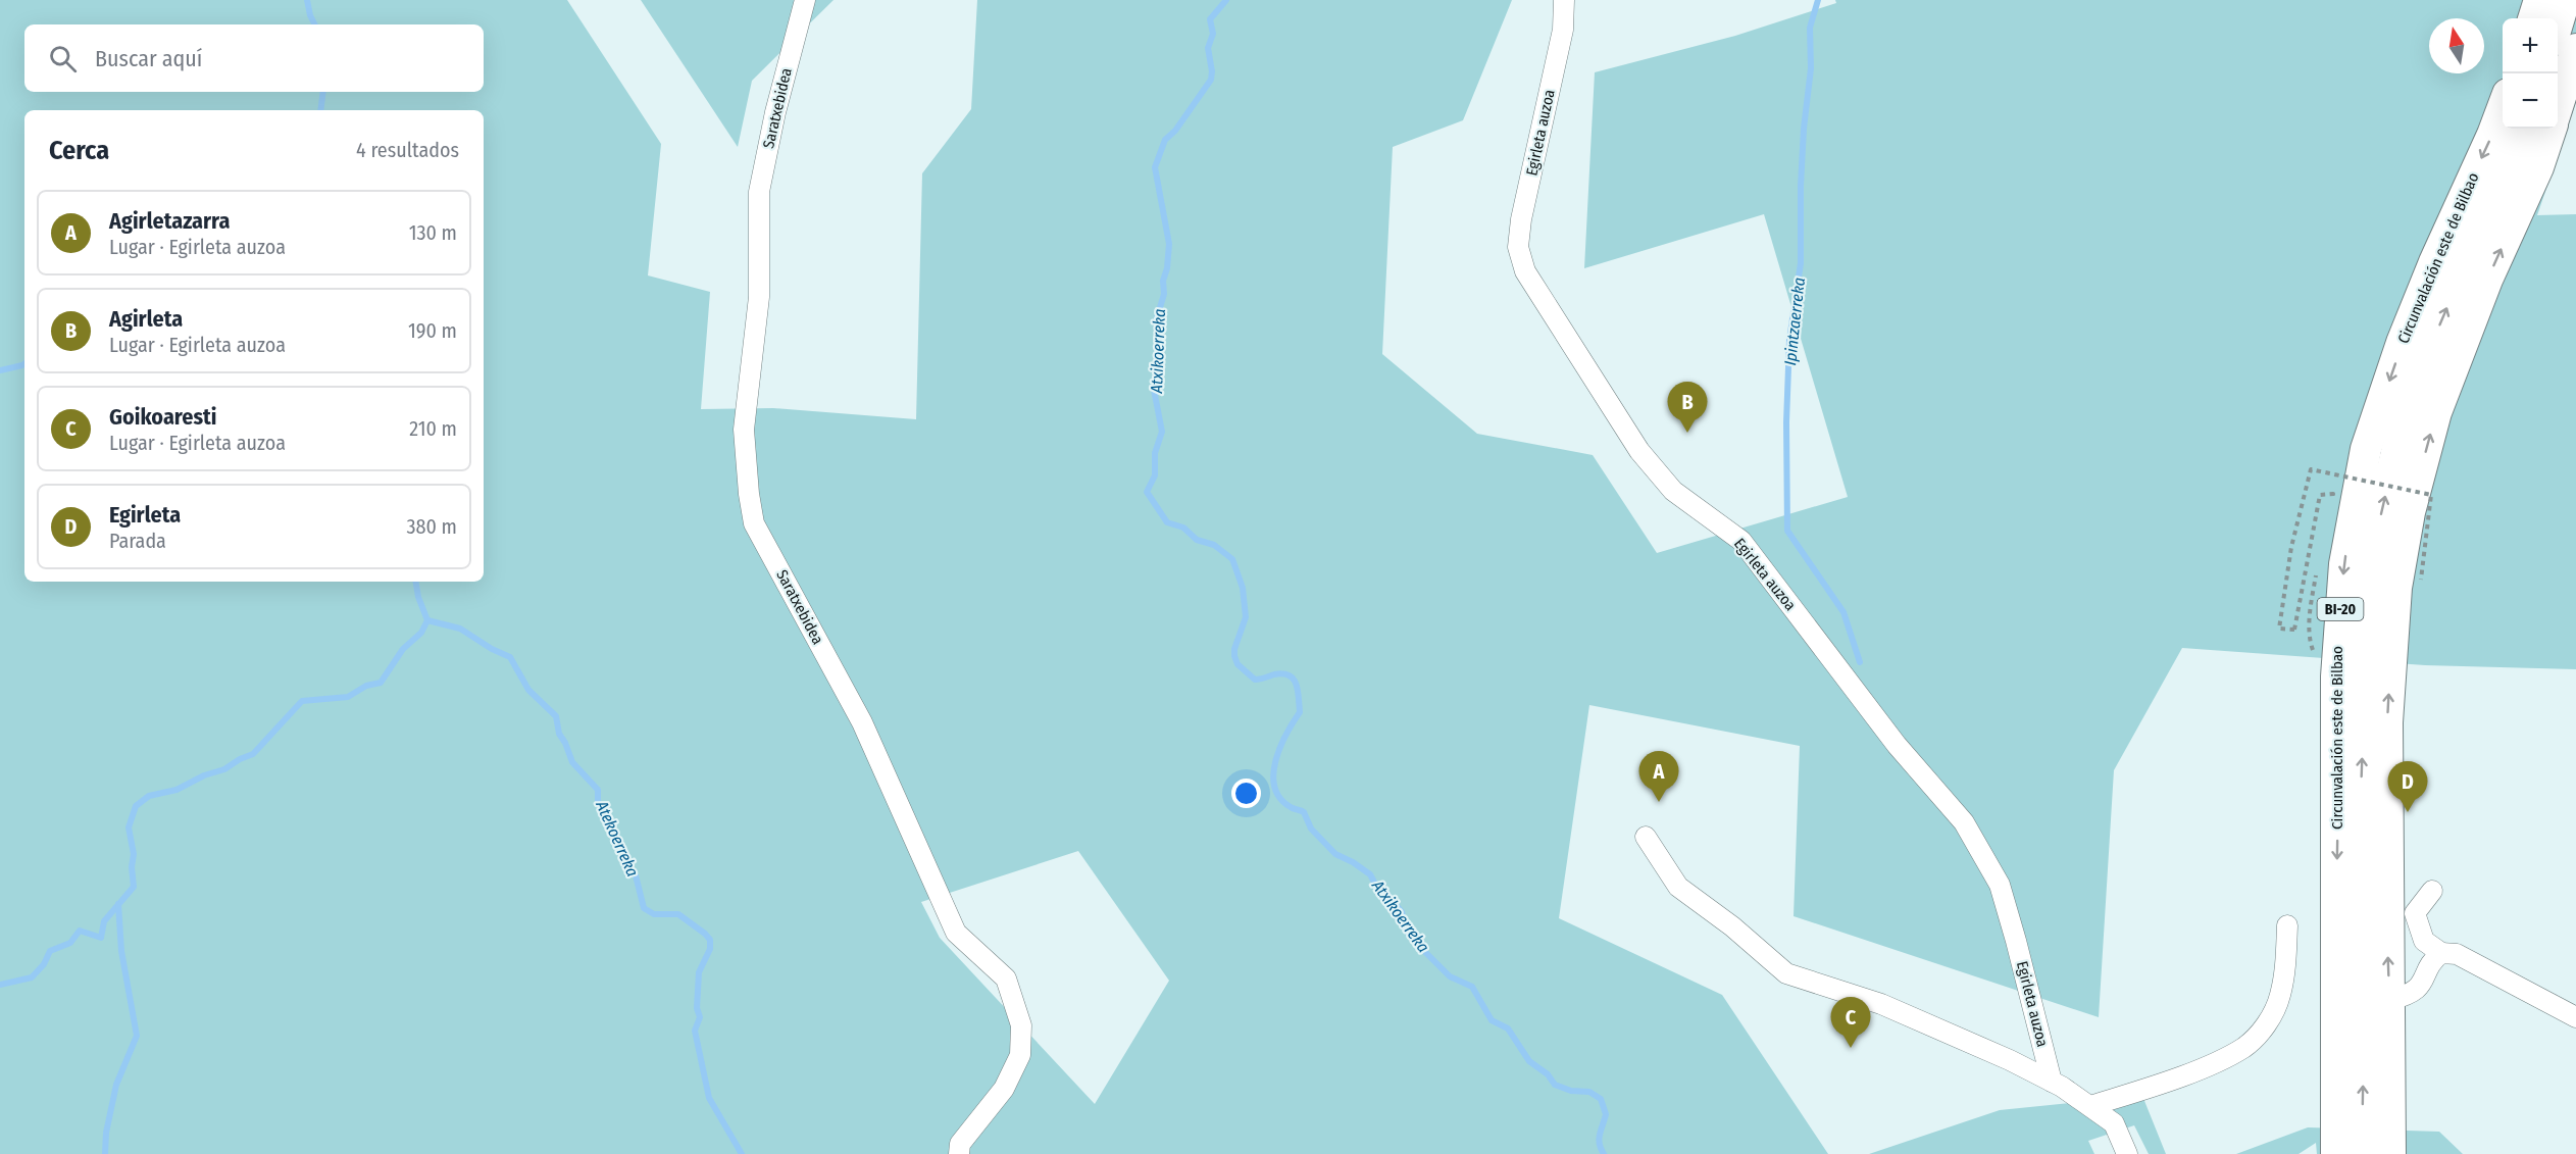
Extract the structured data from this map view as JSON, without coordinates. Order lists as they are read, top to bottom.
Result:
{
  "streets": {
    "main road": ["Circunvalación este de Bilbao", "BI-20"],
    "street": ["Saratxebidea", "Egirleta auzoa"]
  },
  "water": ["Ipintzaerreka", "Atxikoerreka", "Atekoerreka"],
  "north": "top",
  "page": {
    "map_buttons": ["+", "−"],
    "search": "Buscar aquí",
    "heading": ["Cerca", "4 resultados"],
    "list": [
      {
        "mark": "A",
        "name": "Agirletazarra",
        "note": "Lugar · Egirleta auzoa",
        "value": "130 m"
      },
      {
        "mark": "B",
        "name": "Agirleta",
        "note": "Lugar · Egirleta auzoa",
        "value": "190 m"
      },
      {
        "mark": "C",
        "name": "Goikoaresti",
        "note": "Lugar · Egirleta auzoa",
        "value": "210 m"
      },
      {
        "mark": "D",
        "name": "Egirleta",
        "note": "Parada",
        "value": "380 m"
      }
    ],
    "pins": [
      "B",
      "A",
      "D",
      "C"
    ]
  }
}
